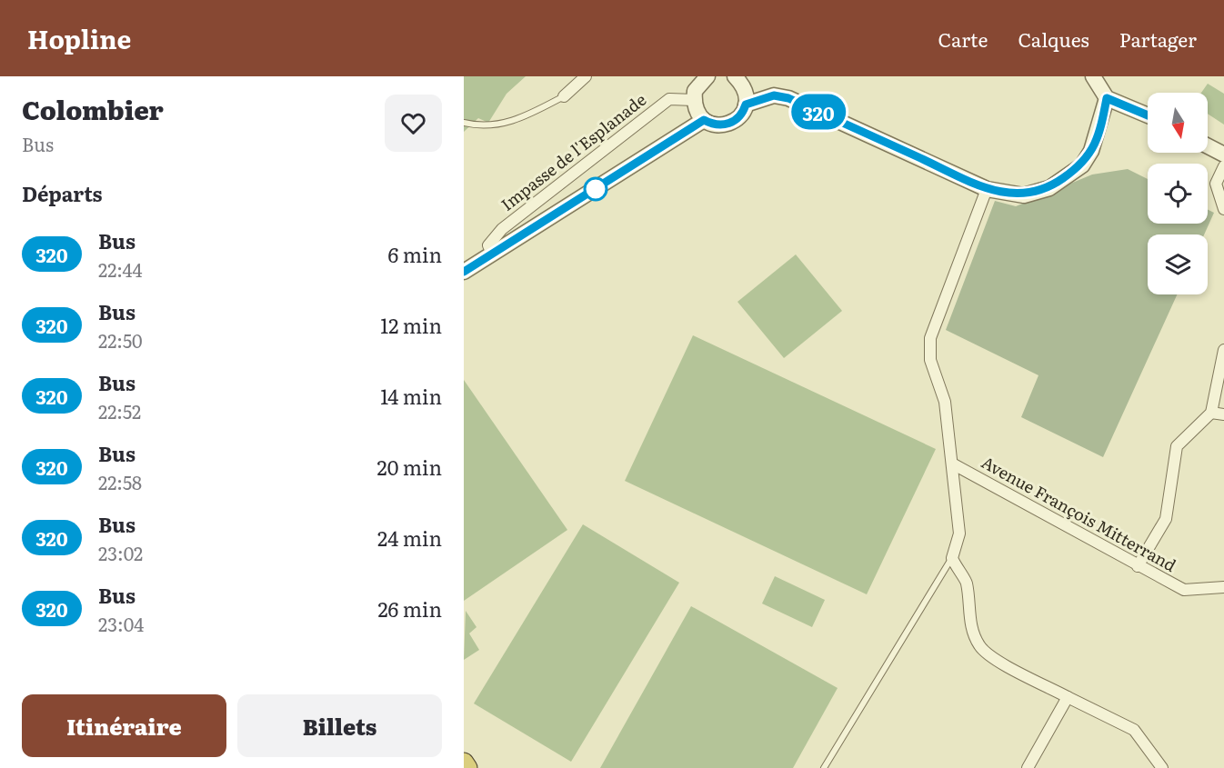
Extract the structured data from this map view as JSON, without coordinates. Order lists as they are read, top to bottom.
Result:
{
  "streets": {
    "street": ["Impasse de l'Esplanade", "Avenue François Mitterrand"]
  },
  "lines": ["bus line 320"],
  "north": "bottom",
  "page": {
    "header": "Hopline",
    "nav": ["Carte", "Calques", "Partager"],
    "heading": [
      ["Colombier", "Bus"],
      "Départs"
    ],
    "on_map": "320",
    "list": [
      {
        "mark": "320",
        "name": "Bus",
        "note": "22:44",
        "value": "6 min"
      },
      {
        "mark": "320",
        "name": "Bus",
        "note": "22:50",
        "value": "12 min"
      },
      {
        "mark": "320",
        "name": "Bus",
        "note": "22:52",
        "value": "14 min"
      },
      {
        "mark": "320",
        "name": "Bus",
        "note": "22:58",
        "value": "20 min"
      },
      {
        "mark": "320",
        "name": "Bus",
        "note": "23:02",
        "value": "24 min"
      },
      {
        "mark": "320",
        "name": "Bus",
        "note": "23:04",
        "value": "26 min"
      }
    ],
    "buttons": ["Itinéraire", "Billets"]
  }
}
